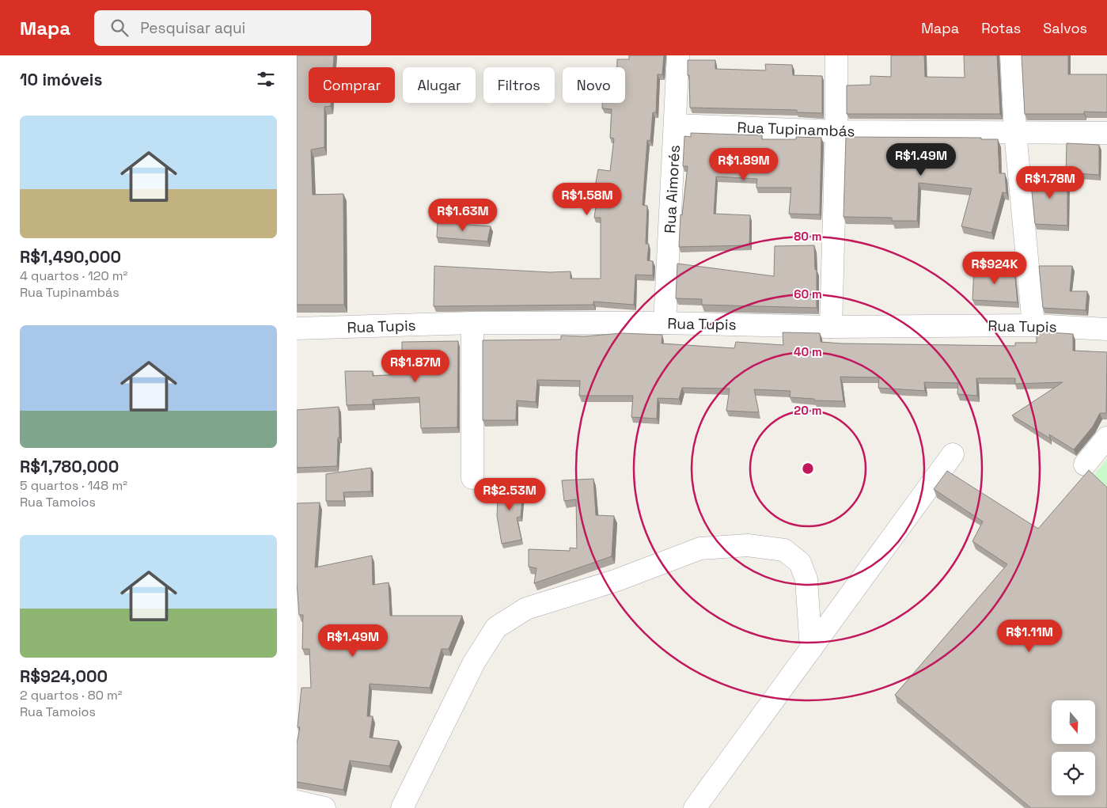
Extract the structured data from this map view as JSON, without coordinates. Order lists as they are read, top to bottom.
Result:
{
  "streets": {
    "street": ["Rua Tupinambás", "Rua Aimorés", "Rua Tupis"]
  },
  "crossings": [
    ["Rua Tupinambás", "Rua Aimorés"],
    ["Rua Aimorés", "Rua Tupis"]
  ],
  "north": "bottom",
  "page": {
    "header": "Mapa",
    "search": "Pesquisar aqui",
    "nav": ["Mapa", "Rotas", "Salvos"],
    "heading": "10 imóveis",
    "chip": [
      "Comprar",
      "Alugar",
      "Filtros",
      "Novo"
    ],
    "list": [
      {
        "name": "R$1,490,000",
        "note": "4 quartos · 120 m² · Rua Tupinambás"
      },
      {
        "name": "R$1,780,000",
        "note": "5 quartos · 148 m² · Rua Tamoios"
      },
      {
        "name": "R$924,000",
        "note": "2 quartos · 80 m² · Rua Tamoios"
      }
    ],
    "price": [
      "R$1.49M",
      "R$1.89M",
      "R$1.78M",
      "R$1.58M",
      "R$1.63M",
      "R$924K",
      "R$1.87M",
      "R$2.53M",
      "R$1.11M",
      "R$1.49M"
    ]
  },
  "rings": [
    "80 m",
    "60 m",
    "40 m",
    "20 m"
  ]
}
